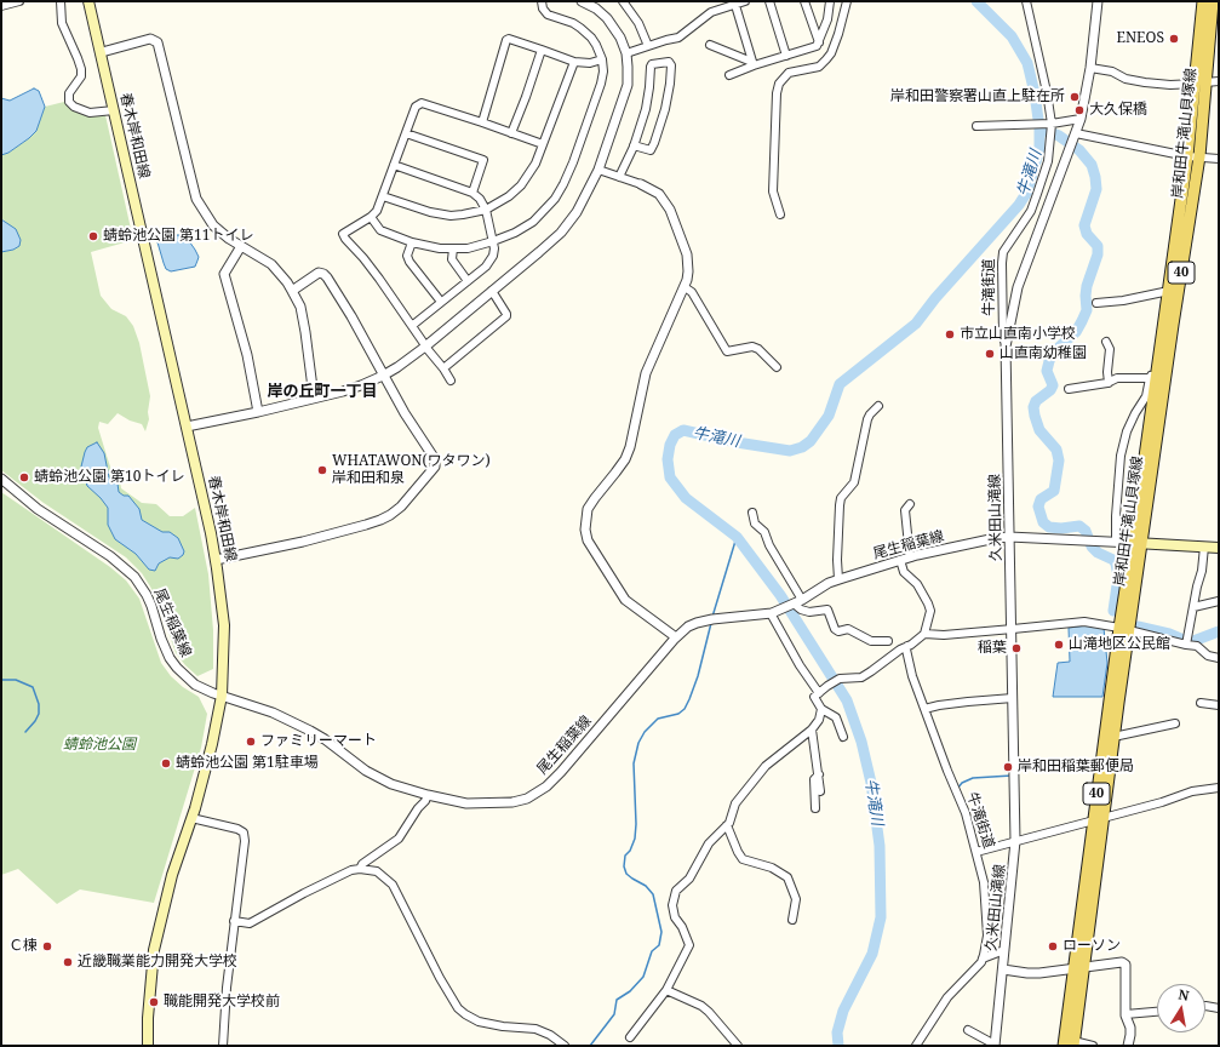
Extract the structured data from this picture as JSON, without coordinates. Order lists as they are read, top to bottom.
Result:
{
  "streets": {
    "main road": ["岸和田牛滝山貝塚線", "春木岸和田線", "40"],
    "street": ["牛滝街道", "久米田山滝線", "尾生稲葉線"]
  },
  "crossings": [
    ["岸和田牛滝山貝塚線", "尾生稲葉線"],
    ["春木岸和田線", "尾生稲葉線"],
    ["牛滝街道", "久米田山滝線"],
    ["久米田山滝線", "尾生稲葉線"]
  ],
  "districts": ["岸の丘町一丁目"],
  "water": ["牛滝川"],
  "parks": ["蜻蛉池公園"],
  "places": [
    "ENEOS",
    "岸和田警察署山直上駐在所",
    "大久保橋",
    "蜻蛉池公園 第11トイレ",
    "市立山直南小学校",
    "山直南幼稚園",
    "WHATAWON(ワタワン) 岸和田和泉",
    "蜻蛉池公園 第10トイレ",
    "山滝地区公民館",
    "稲葉",
    "ファミリーマート",
    "蜻蛉池公園 第1駐車場",
    "岸和田稲葉郵便局",
    "Ｃ棟",
    "ローソン",
    "近畿職業能力開発大学校",
    "職能開発大学校前"
  ],
  "north": "top"
}
